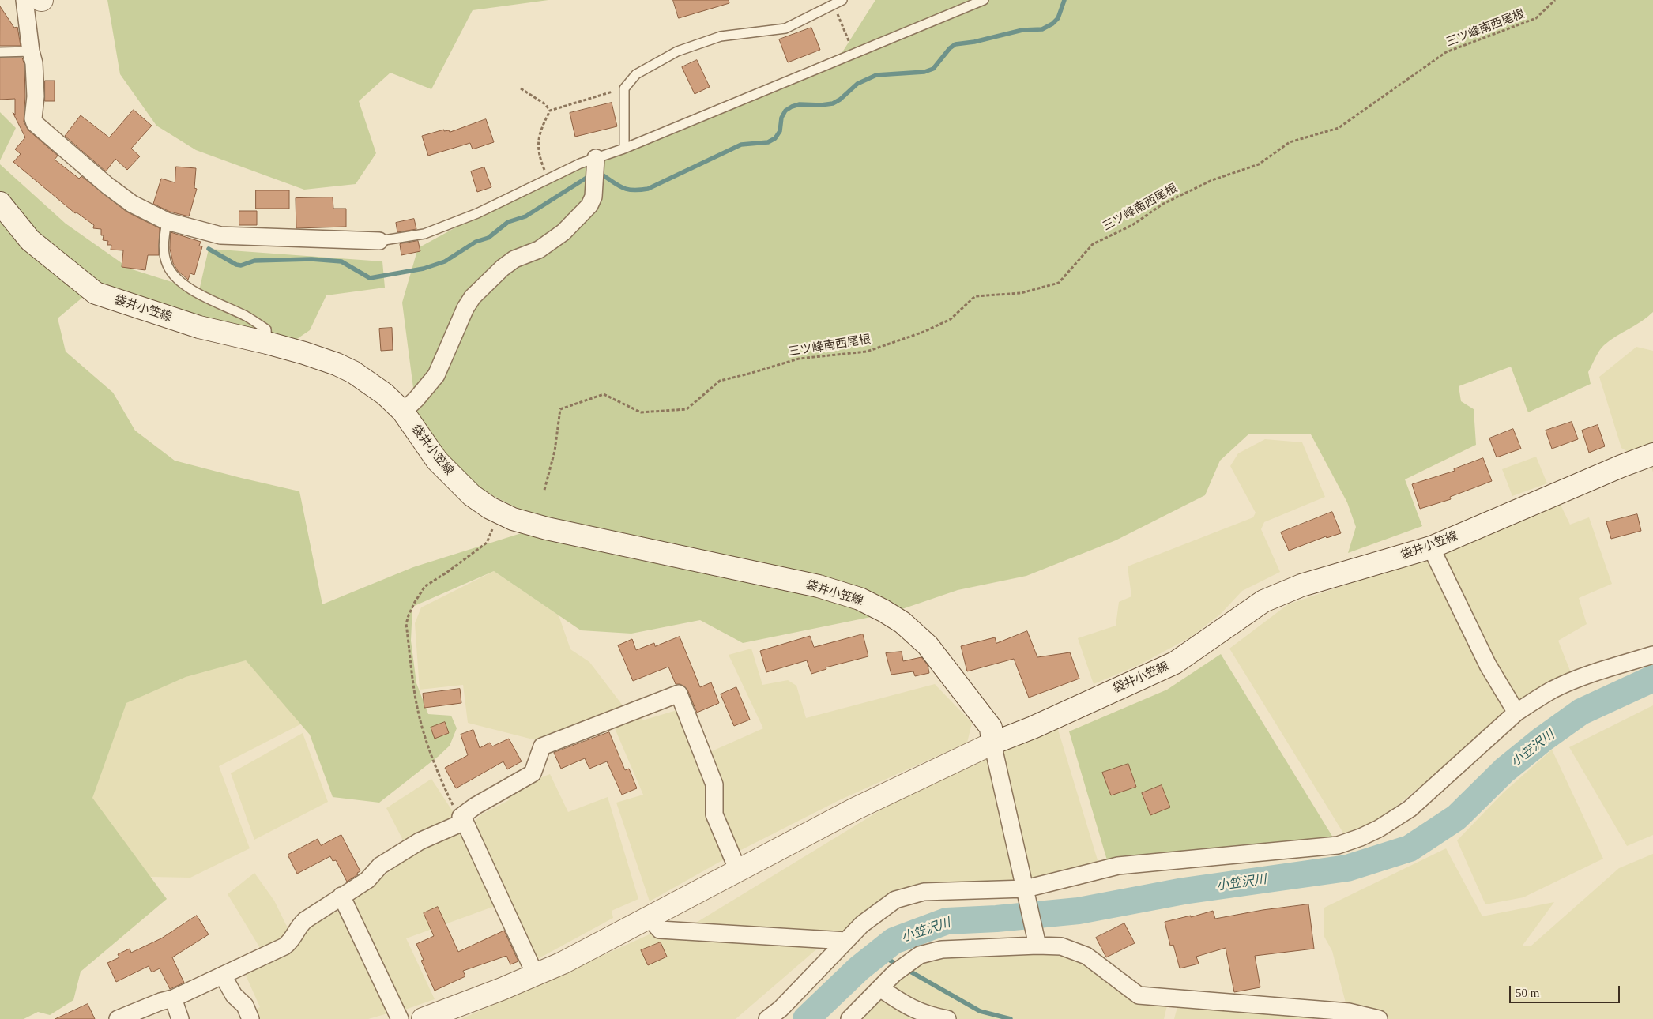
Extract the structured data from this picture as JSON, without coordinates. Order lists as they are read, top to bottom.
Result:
{
  "streets": {
    "main road": ["袋井小笠線"],
    "path": ["三ツ峰南西尾根"]
  },
  "water": ["小笠沢川"],
  "scale_bar": "50 m"
}
